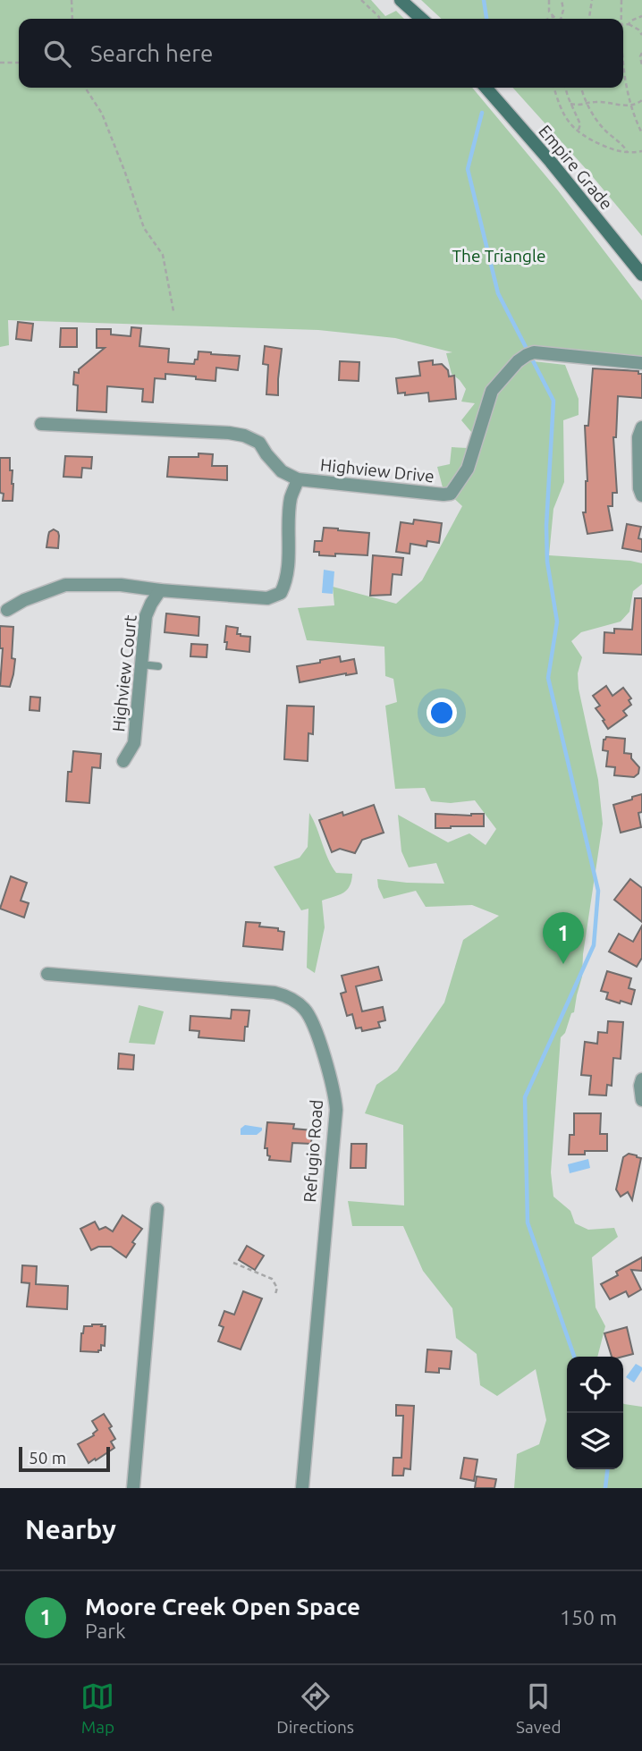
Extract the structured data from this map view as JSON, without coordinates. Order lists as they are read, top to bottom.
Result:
{
  "streets": {
    "main road": ["Empire Grade"],
    "street": ["Highview Drive", "Highview Court", "Refugio Road"]
  },
  "parks": ["The Triangle"],
  "scale_bar": "50 m",
  "page": {
    "search": "Search here",
    "pins": "1",
    "scale": "50 m",
    "heading": "Nearby",
    "list": [
      {
        "mark": "1",
        "name": "Moore Creek Open Space",
        "note": "Park",
        "value": "150 m"
      }
    ],
    "nav": ["Map", "Directions", "Saved"]
  }
}
